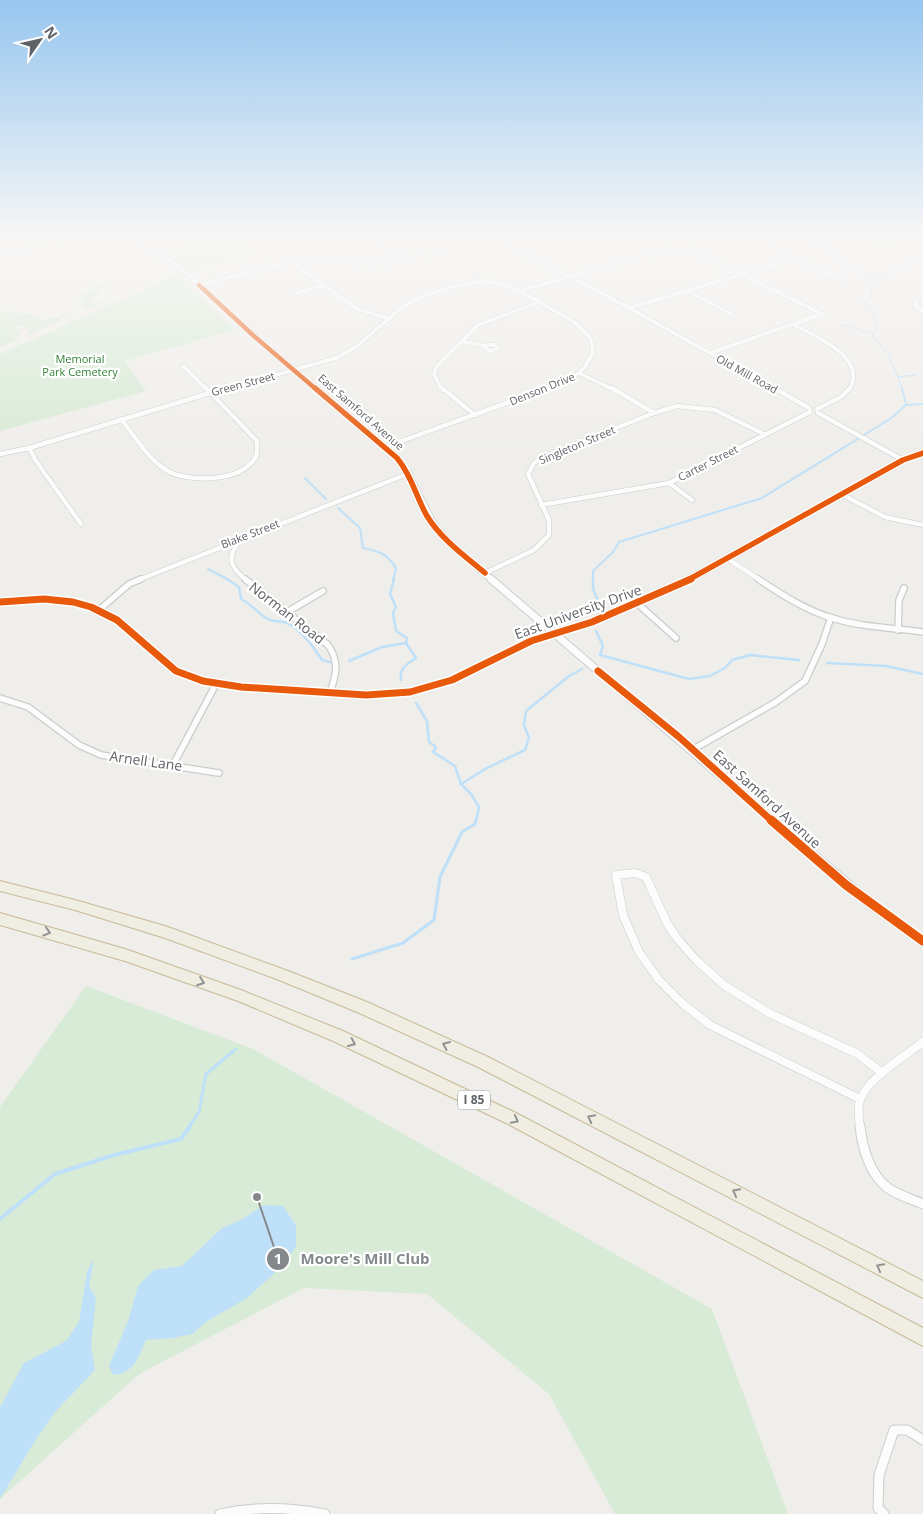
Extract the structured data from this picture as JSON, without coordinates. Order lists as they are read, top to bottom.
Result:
{
  "streets": {
    "highway": ["I 85"],
    "main road": ["East University Drive"],
    "street": [
      "Old Mill Road",
      "Green Street",
      "Denson Drive",
      "East Samford Avenue",
      "Singleton Street",
      "Carter Street",
      "Blake Street",
      "Norman Road",
      "Arnell Lane"
    ]
  },
  "crossings": [
    ["Old Mill Road", "Carter Street"],
    ["Green Street", "East Samford Avenue"],
    ["Denson Drive", "East Samford Avenue"],
    ["East Samford Avenue", "Singleton Street"],
    ["East Samford Avenue", "Blake Street"],
    ["East Samford Avenue", "East University Drive"],
    ["Singleton Street", "Carter Street"],
    ["Blake Street", "East University Drive"],
    ["Blake Street", "Norman Road"],
    ["East University Drive", "Norman Road"]
  ],
  "parks": ["Memorial Park Cemetery"],
  "places": ["Moore's Mill Club"],
  "north": "top right"
}
